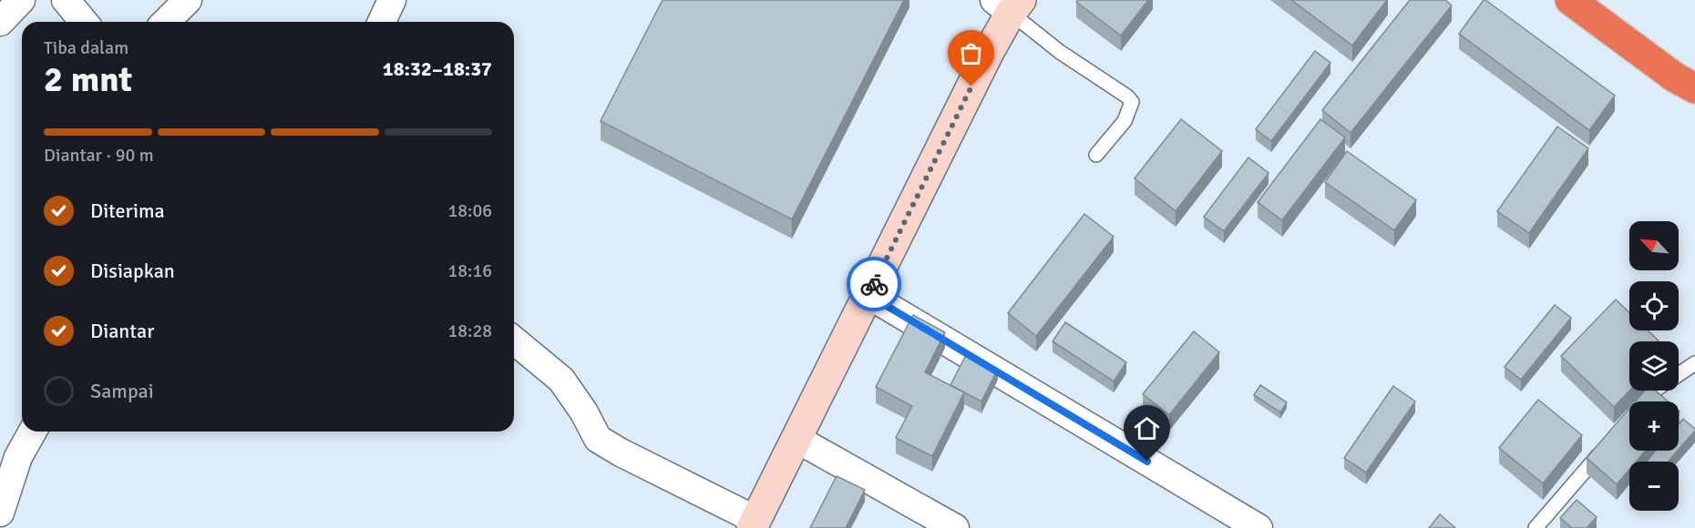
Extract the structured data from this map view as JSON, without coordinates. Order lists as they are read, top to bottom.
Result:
{
  "north": "top left",
  "page": {
    "heading": ["2 mnt", "Tiba dalam", "18:32–18:37"],
    "bar": "Diantar · 90 m",
    "list": [
      ["Diterima", "18:06"],
      ["Disiapkan", "18:16"],
      ["Diantar", "18:28"],
      "Sampai"
    ],
    "map_buttons": ["+", "−"]
  }
}
